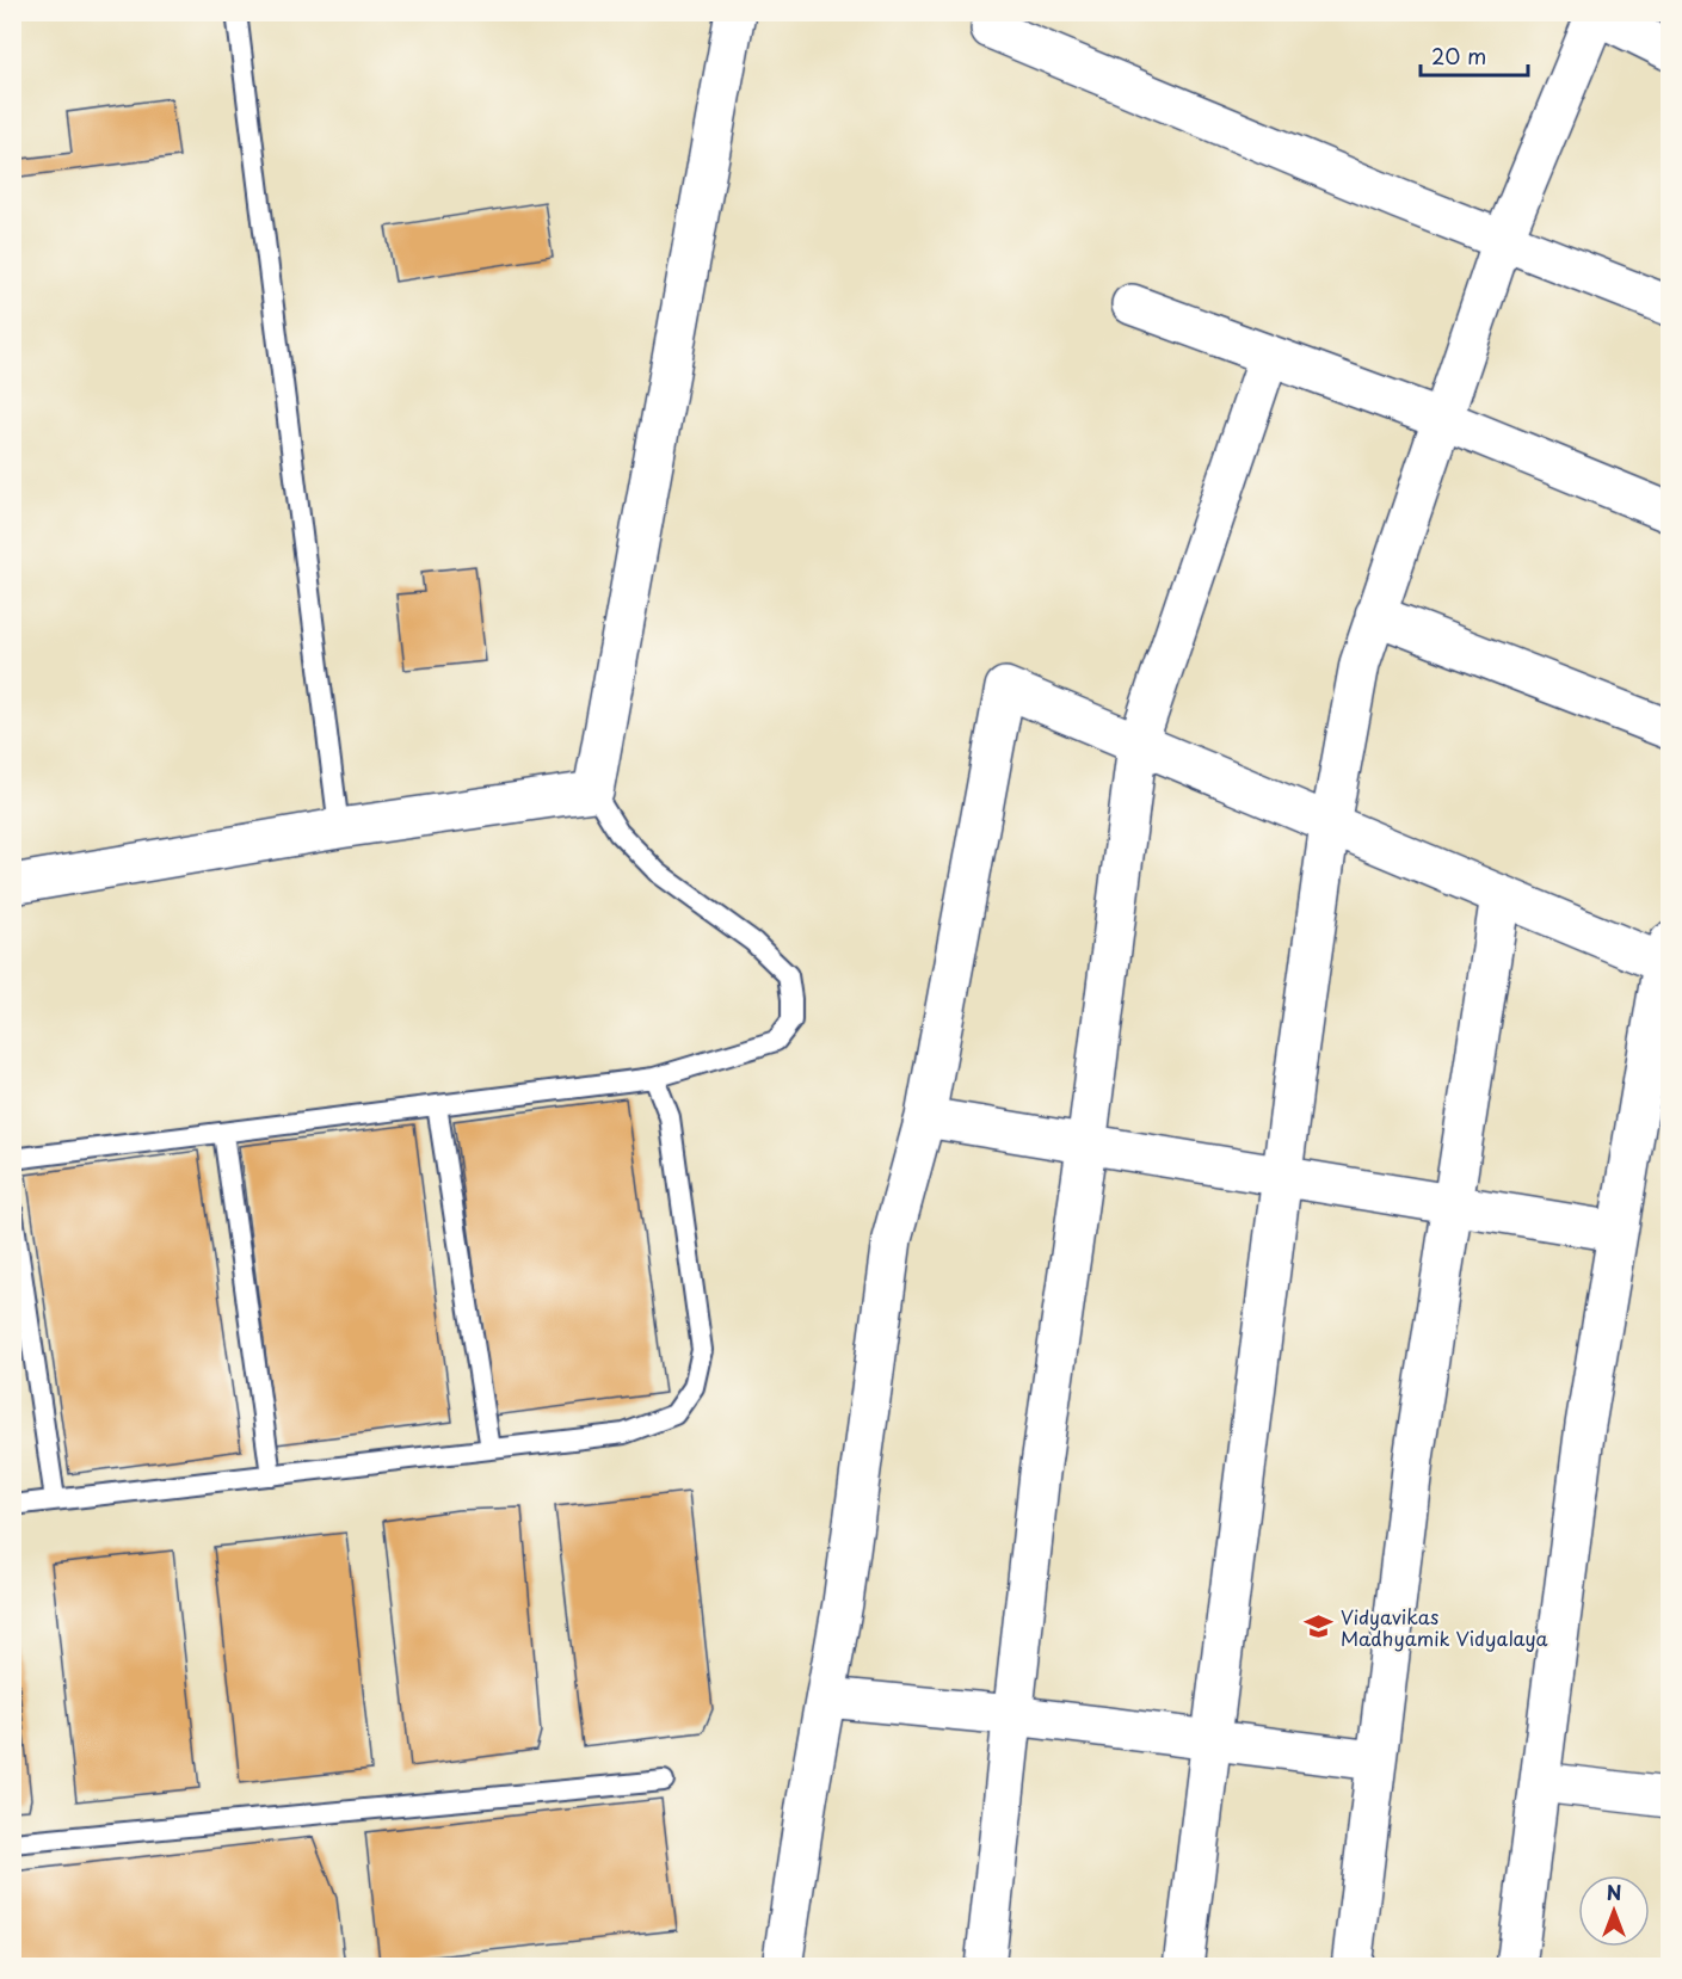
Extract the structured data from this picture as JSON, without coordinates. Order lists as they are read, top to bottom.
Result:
{
  "places": {
    "school or university": ["Vidyavikas Madhyamik Vidyalaya"]
  },
  "scale_bar": "20 m",
  "north": "top"
}
